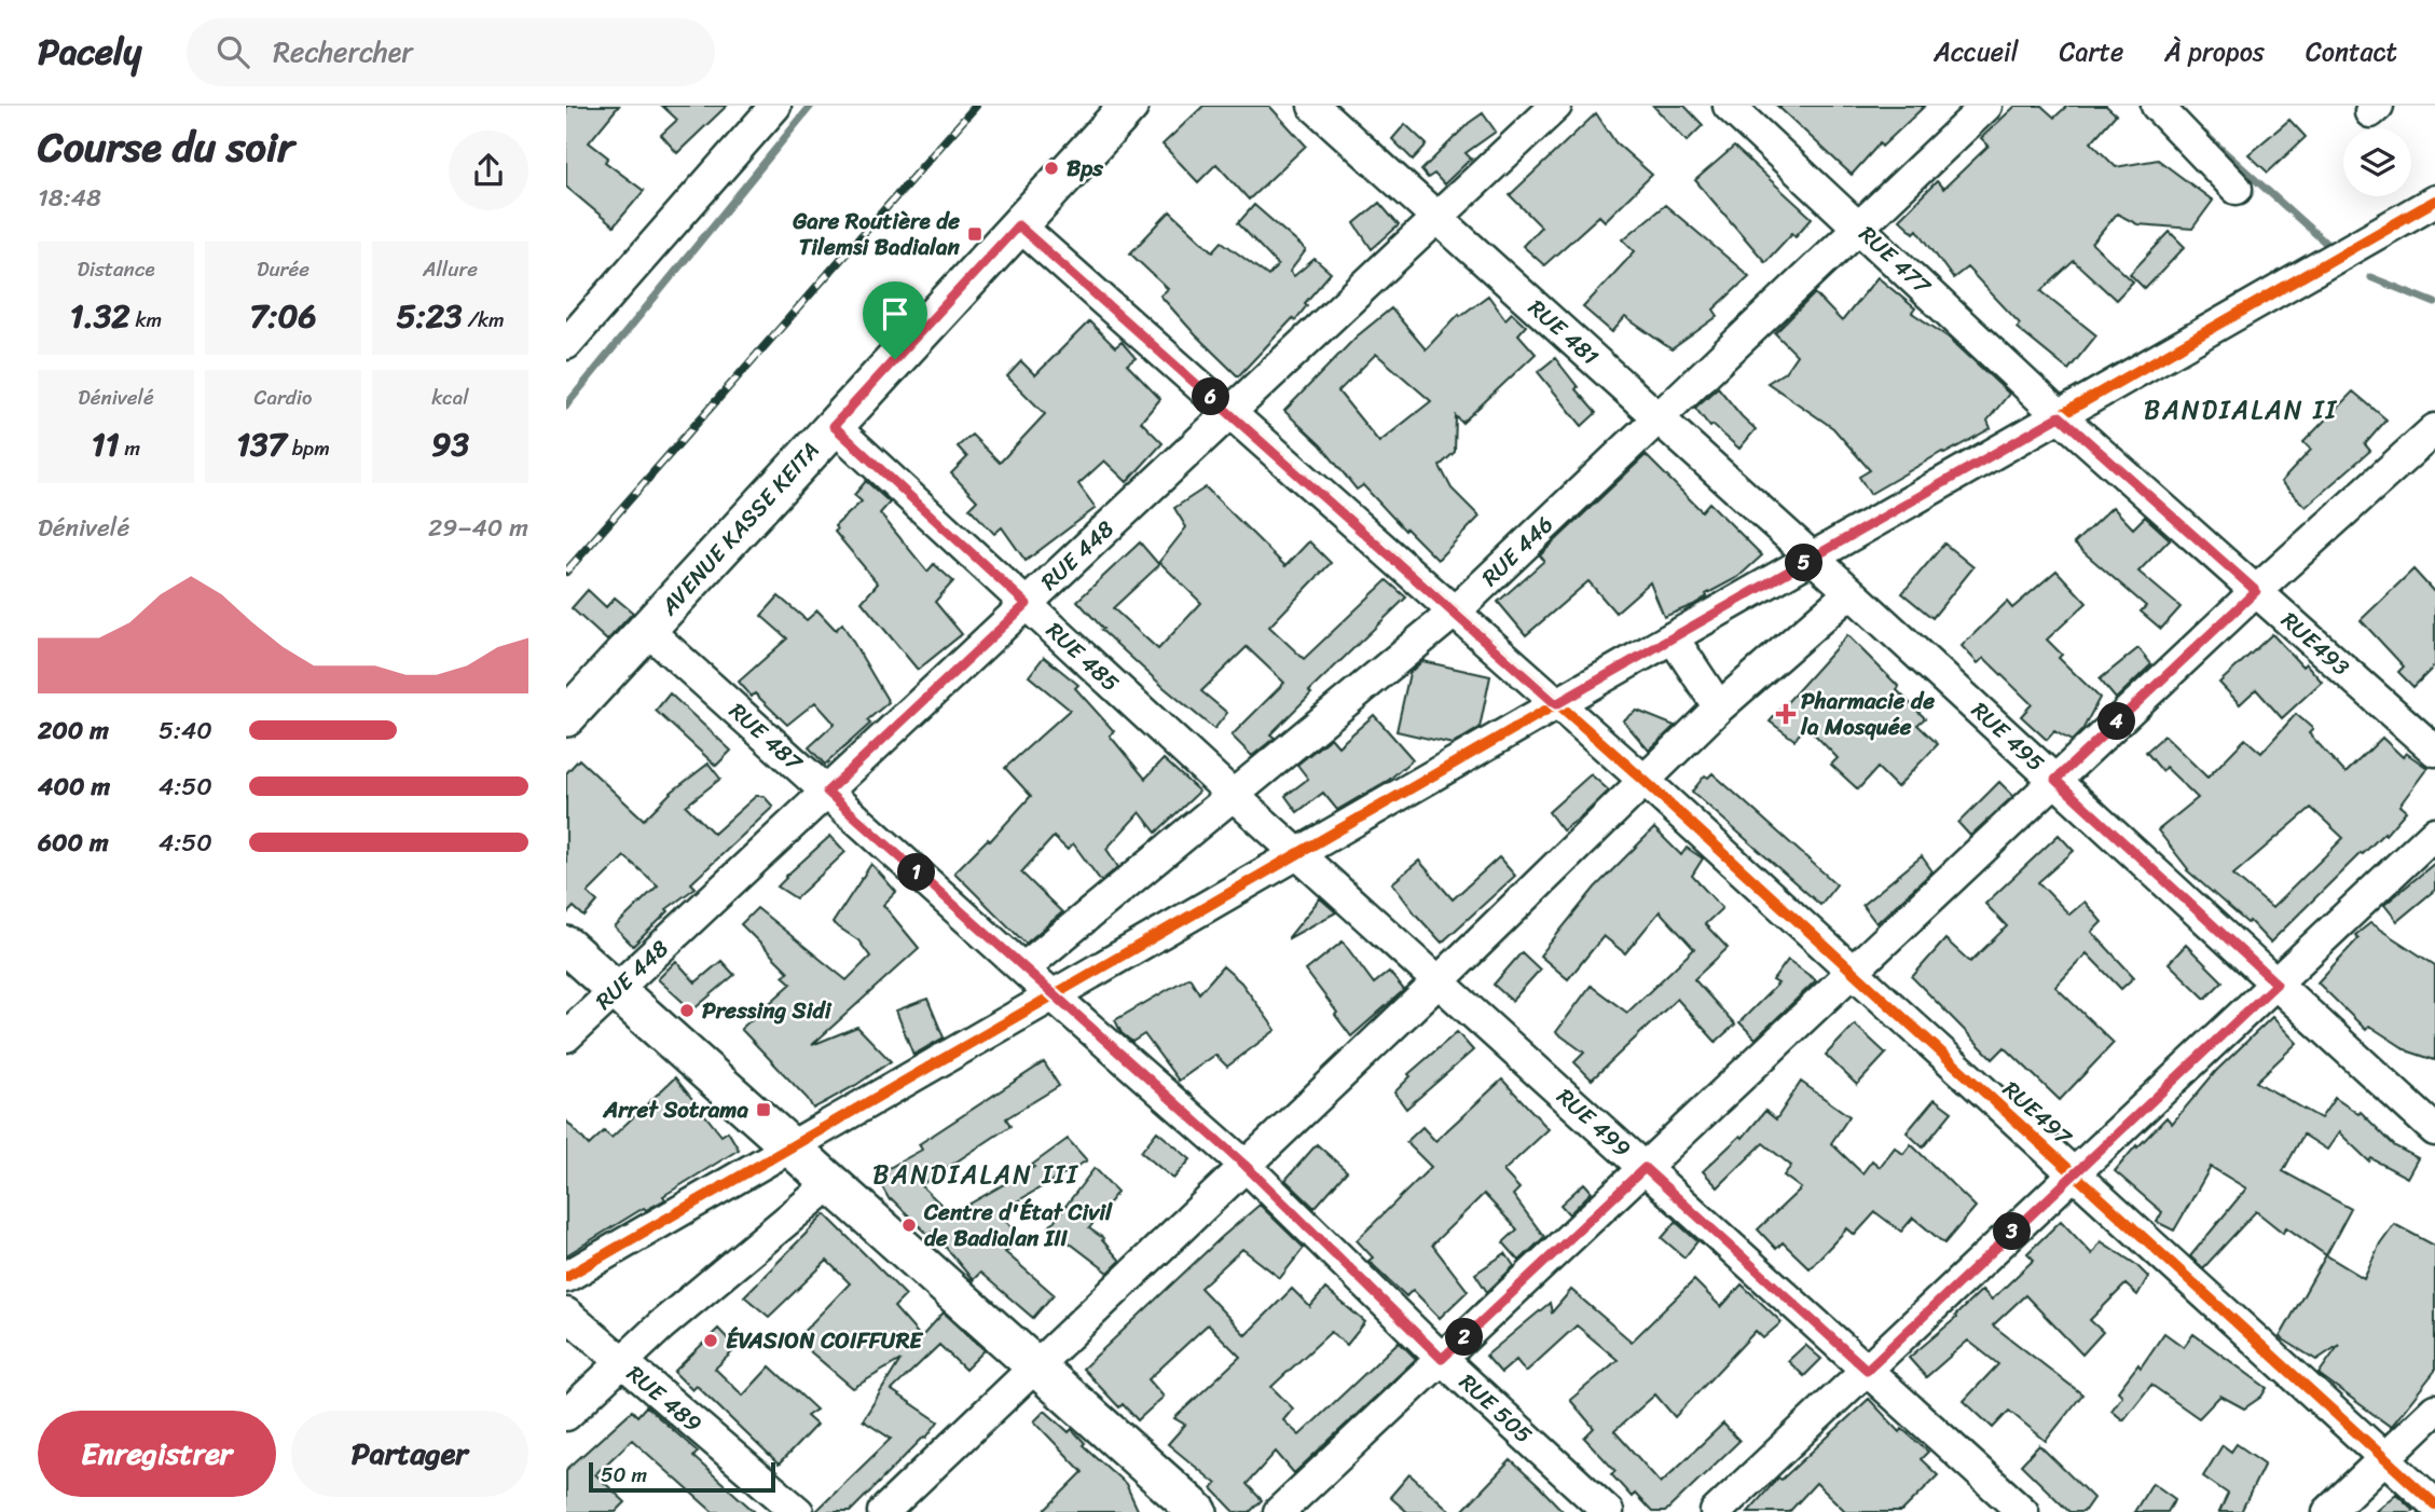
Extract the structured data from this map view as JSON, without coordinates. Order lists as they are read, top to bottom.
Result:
{
  "streets": {
    "main road": ["AVENUE KASSE KEITA"],
    "street": [
      "RUE 477",
      "RUE 481",
      "RUE 446",
      "RUE 448",
      "RUE493",
      "RUE 485",
      "RUE 487",
      "RUE 495",
      "RUE497",
      "RUE 499",
      "RUE 489",
      "RUE 505"
    ]
  },
  "crossings": [
    ["RUE 477", "RUE 446"],
    ["RUE 477", "RUE493"],
    ["RUE 481", "RUE 446"],
    ["RUE 481", "RUE 448"],
    ["RUE 481", "RUE 495"],
    ["AVENUE KASSE KEITA", "RUE 485"],
    ["AVENUE KASSE KEITA", "RUE 487"],
    ["AVENUE KASSE KEITA", "RUE497"],
    ["RUE 446", "RUE 485"],
    ["RUE 446", "RUE 487"],
    ["RUE 446", "RUE497"],
    ["RUE 446", "RUE 499"],
    ["RUE 448", "RUE 485"],
    ["RUE 448", "RUE 487"],
    ["RUE 448", "RUE497"],
    ["RUE 485", "RUE 499"],
    ["RUE 487", "RUE 505"]
  ],
  "districts": ["BANDIALAN II", "BANDIALAN III"],
  "places": {
    "other": [
      "Bps",
      "Pressing Sidi",
      "Centre d'État Civil de Badialan III",
      "ÉVASION COIFFURE"
    ],
    "transit": ["Gare Routière de Tilemsi Badialan", "Arret Sotrama"],
    "health": ["Pharmacie de la Mosquée"]
  },
  "scale_bar": "50 m",
  "page": {
    "header": "Pacely",
    "search": "Rechercher",
    "nav": [
      "Accueil",
      "Carte",
      "À propos",
      "Contact"
    ],
    "heading": ["Course du soir", "18:48"],
    "stats": [
      ["Distance", "1.32 km"],
      ["Durée", "7:06"],
      ["Allure", "5:23 /km"],
      ["Dénivelé", "11 m"],
      ["Cardio", "137 bpm"],
      ["kcal", "93"]
    ],
    "pins": [
      "6",
      "5",
      "4",
      "1",
      "3",
      "2"
    ],
    "chart": ["Dénivelé", "29–40 m"],
    "list": [
      {
        "name": "200 m",
        "note": "5:40"
      },
      {
        "name": "400 m",
        "note": "4:50"
      },
      {
        "name": "600 m",
        "note": "4:50"
      }
    ],
    "buttons": ["Enregistrer", "Partager"],
    "scale": "50 m"
  }
}
